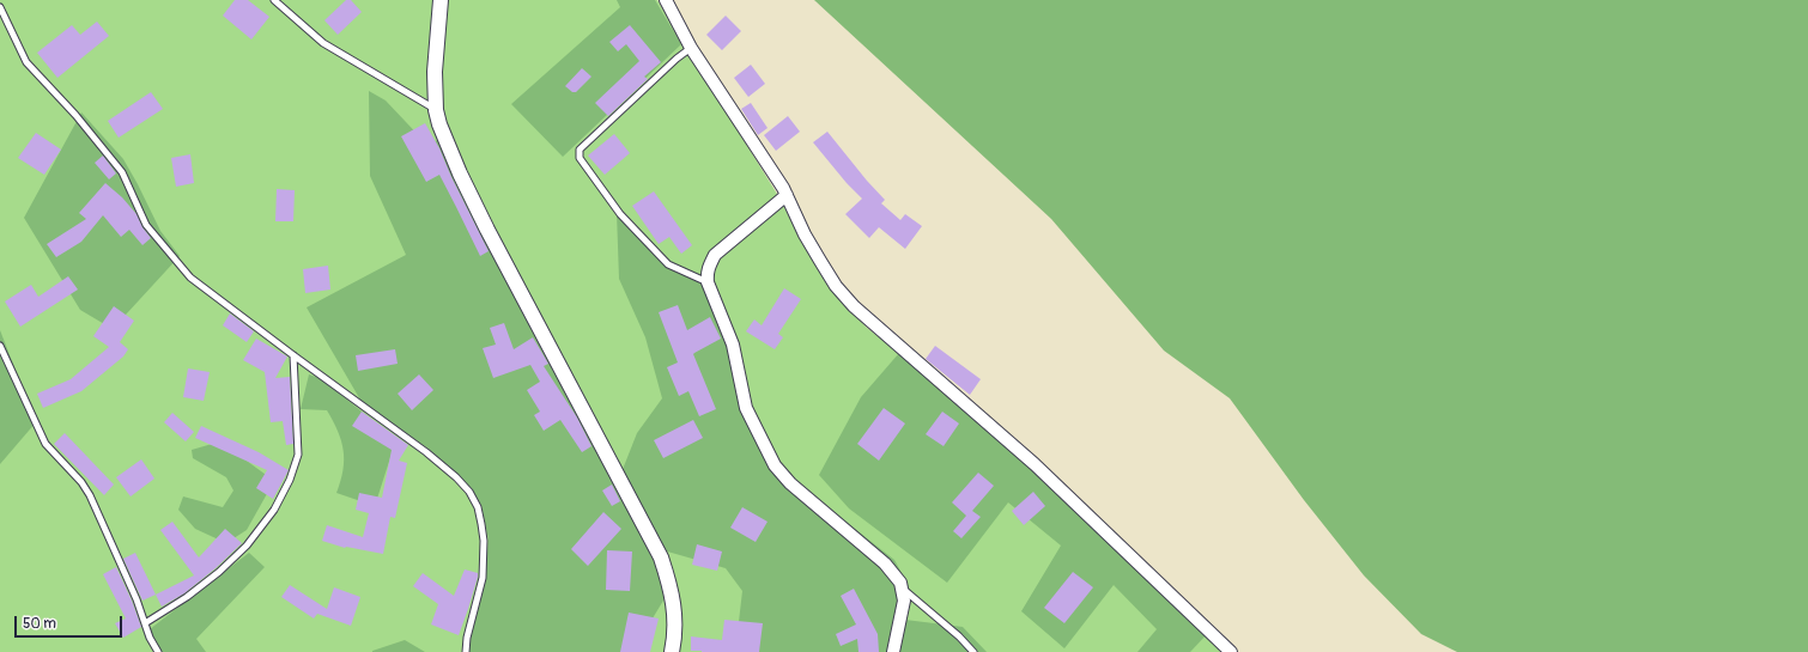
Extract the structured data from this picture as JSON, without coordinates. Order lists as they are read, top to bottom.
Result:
{
  "scale_bar": "50 m"
}
